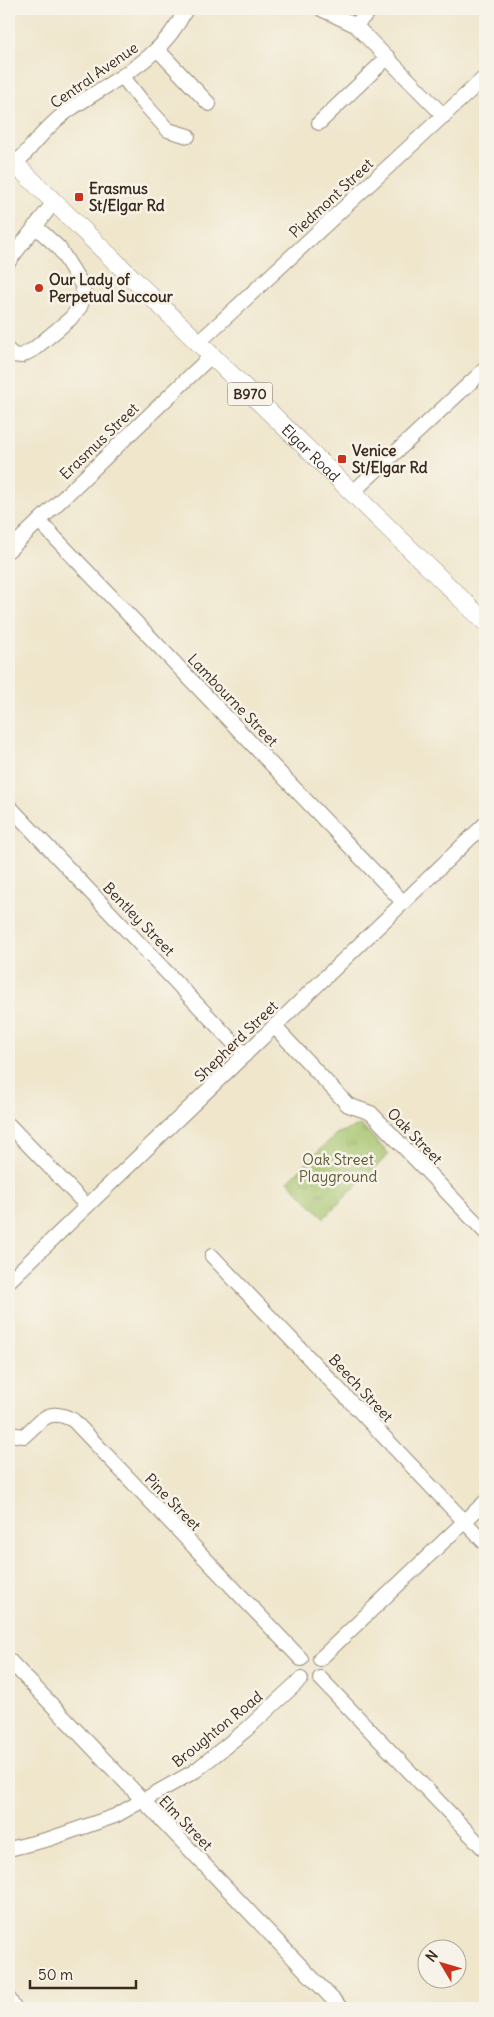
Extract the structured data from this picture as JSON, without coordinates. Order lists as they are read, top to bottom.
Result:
{
  "streets": {
    "main road": ["B970", "Elgar Road"],
    "street": [
      "Central Avenue",
      "Piedmont Street",
      "Erasmus Street",
      "Lambourne Street",
      "Bentley Street",
      "Shepherd Street",
      "Oak Street",
      "Beech Street",
      "Pine Street",
      "Broughton Road",
      "Elm Street"
    ]
  },
  "crossings": [
    ["Central Avenue", "Elgar Road"],
    ["Piedmont Street", "Elgar Road"],
    ["Erasmus Street", "Elgar Road"],
    ["Erasmus Street", "Lambourne Street"],
    ["Lambourne Street", "Shepherd Street"],
    ["Bentley Street", "Shepherd Street"],
    ["Shepherd Street", "Oak Street"],
    ["Pine Street", "Broughton Road"],
    ["Broughton Road", "Elm Street"]
  ],
  "parks": ["Oak Street Playground"],
  "places": {
    "transit": ["Erasmus St/Elgar Rd", "Venice St/Elgar Rd"],
    "other": ["Our Lady of Perpetual Succour"]
  },
  "scale_bar": "50 m",
  "north": "top left"
}
